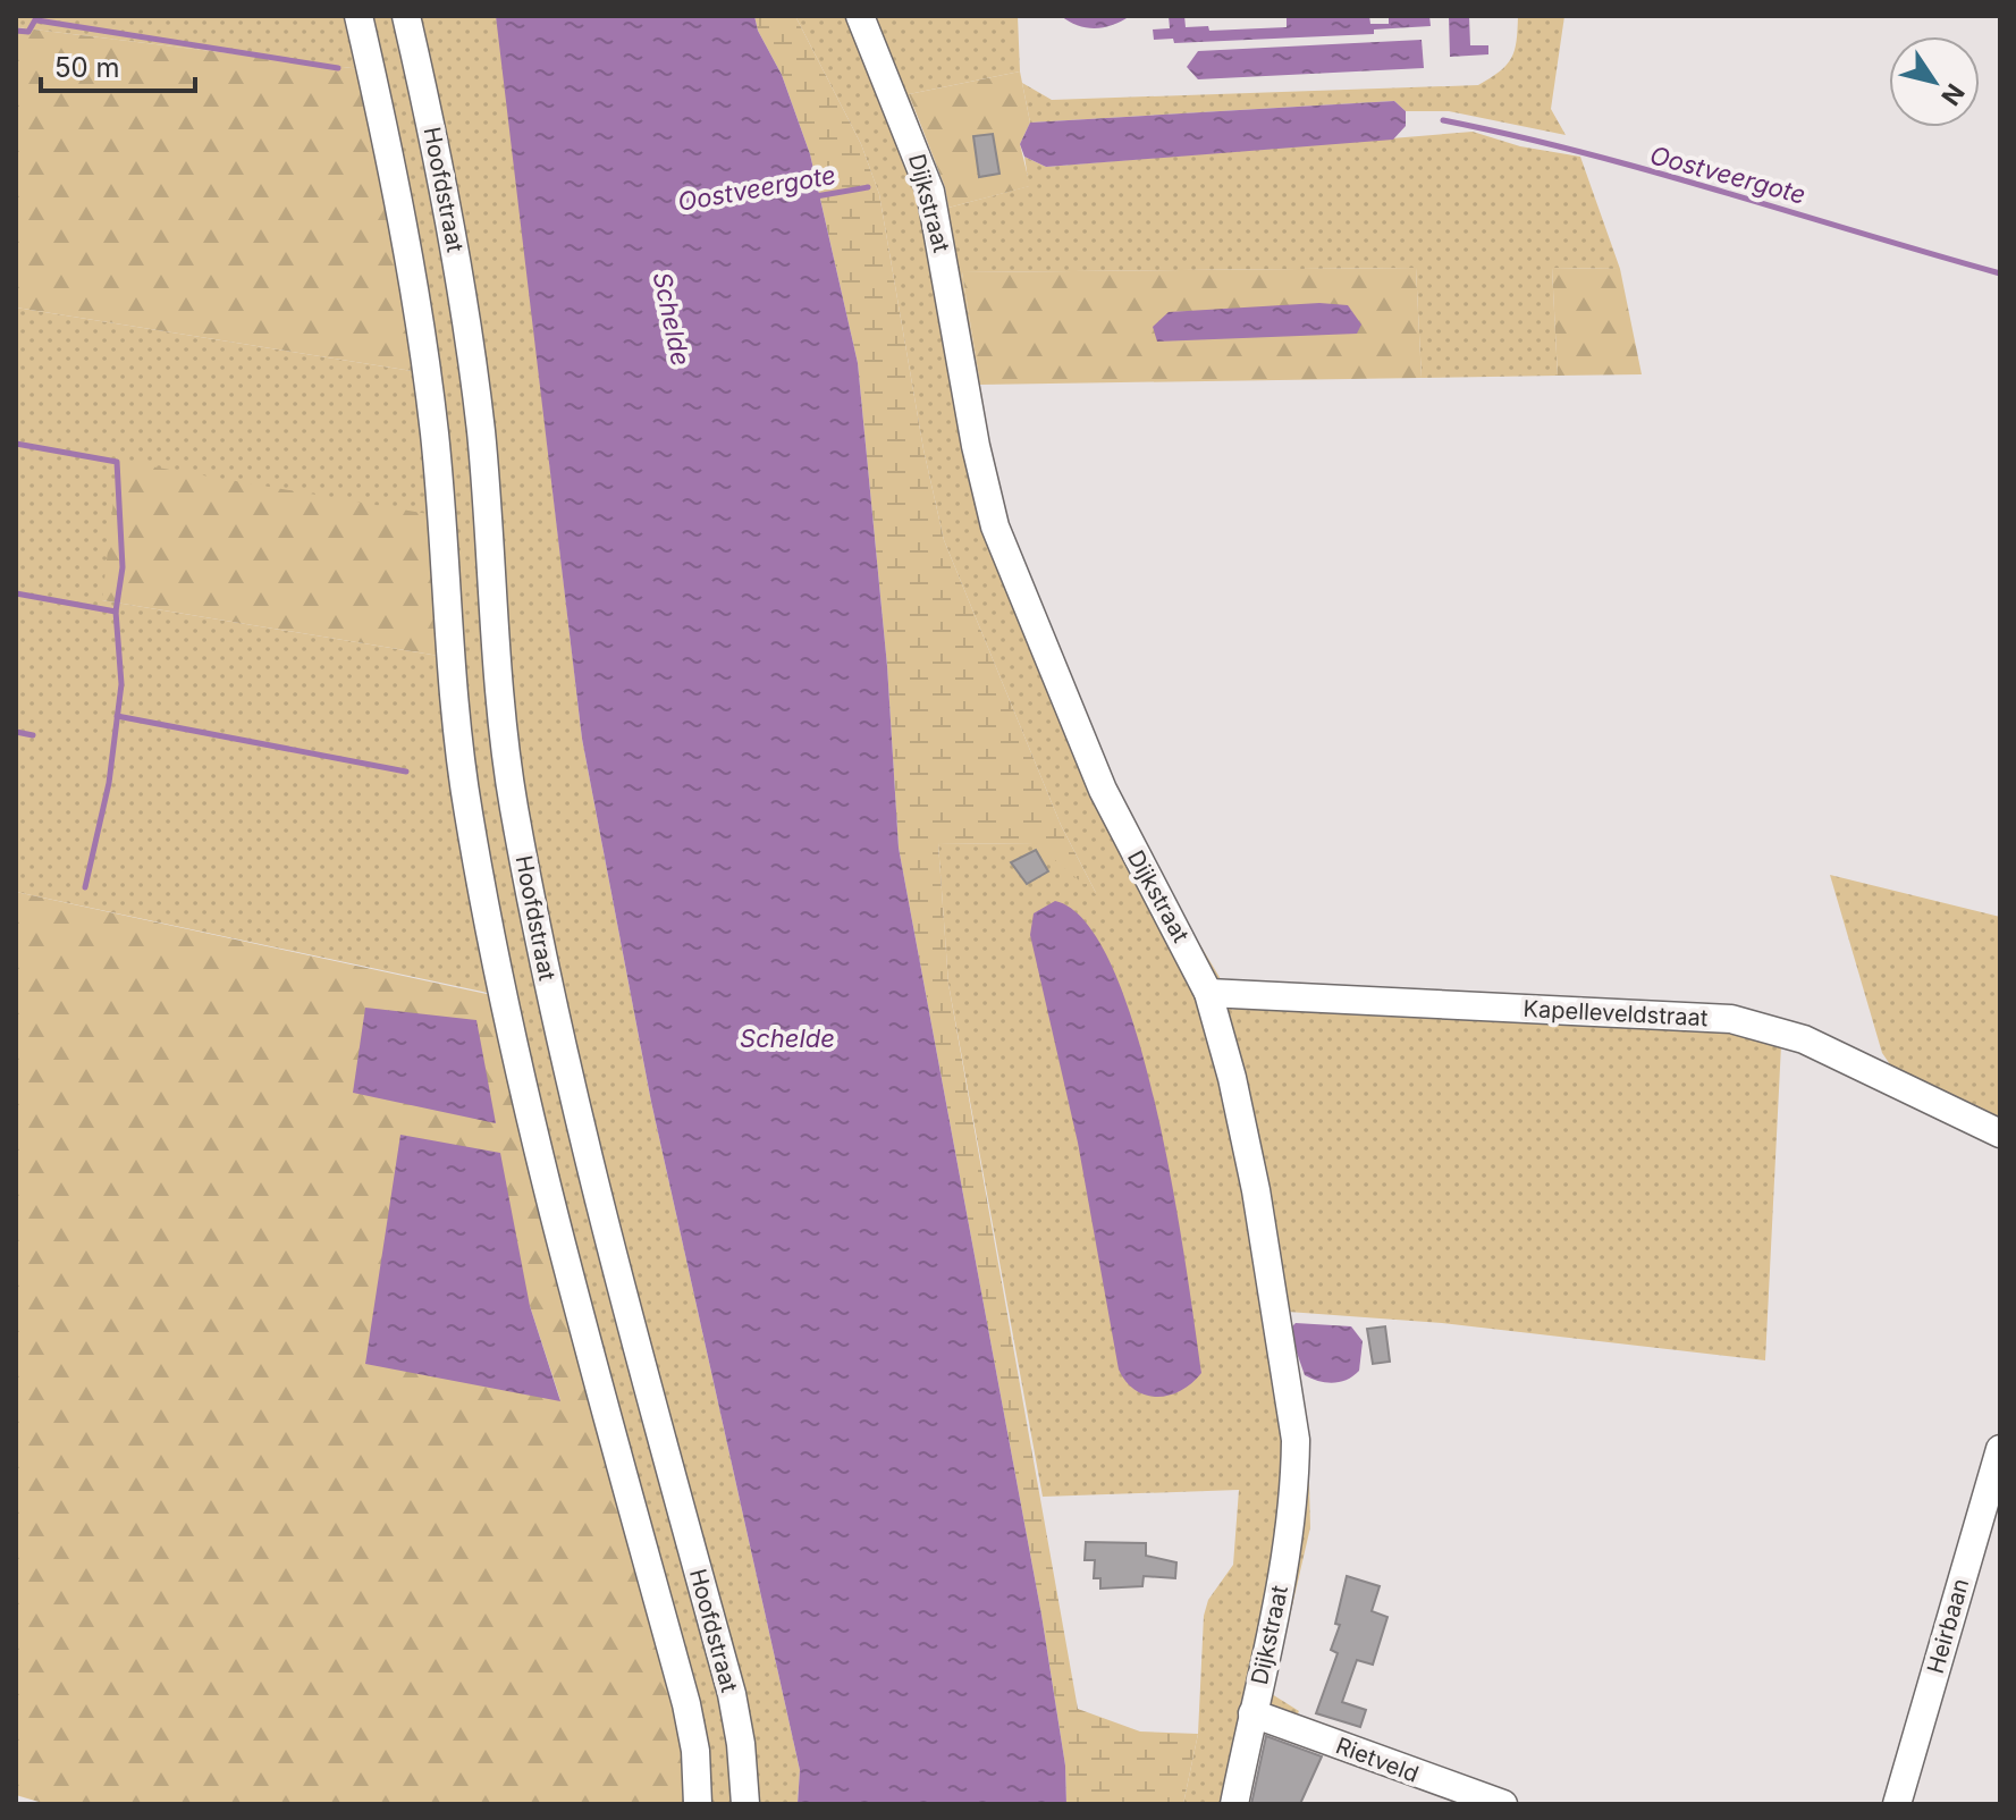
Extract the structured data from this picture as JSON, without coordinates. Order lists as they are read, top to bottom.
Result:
{
  "streets": {
    "street": [
      "Hoofdstraat",
      "Dijkstraat",
      "Kapelleveldstraat",
      "Heirbaan",
      "Rietveld"
    ]
  },
  "crossings": [
    ["Dijkstraat", "Kapelleveldstraat"],
    ["Dijkstraat", "Rietveld"]
  ],
  "water": ["Oostveergote", "Schelde"],
  "scale_bar": "50 m",
  "north": "bottom right"
}
